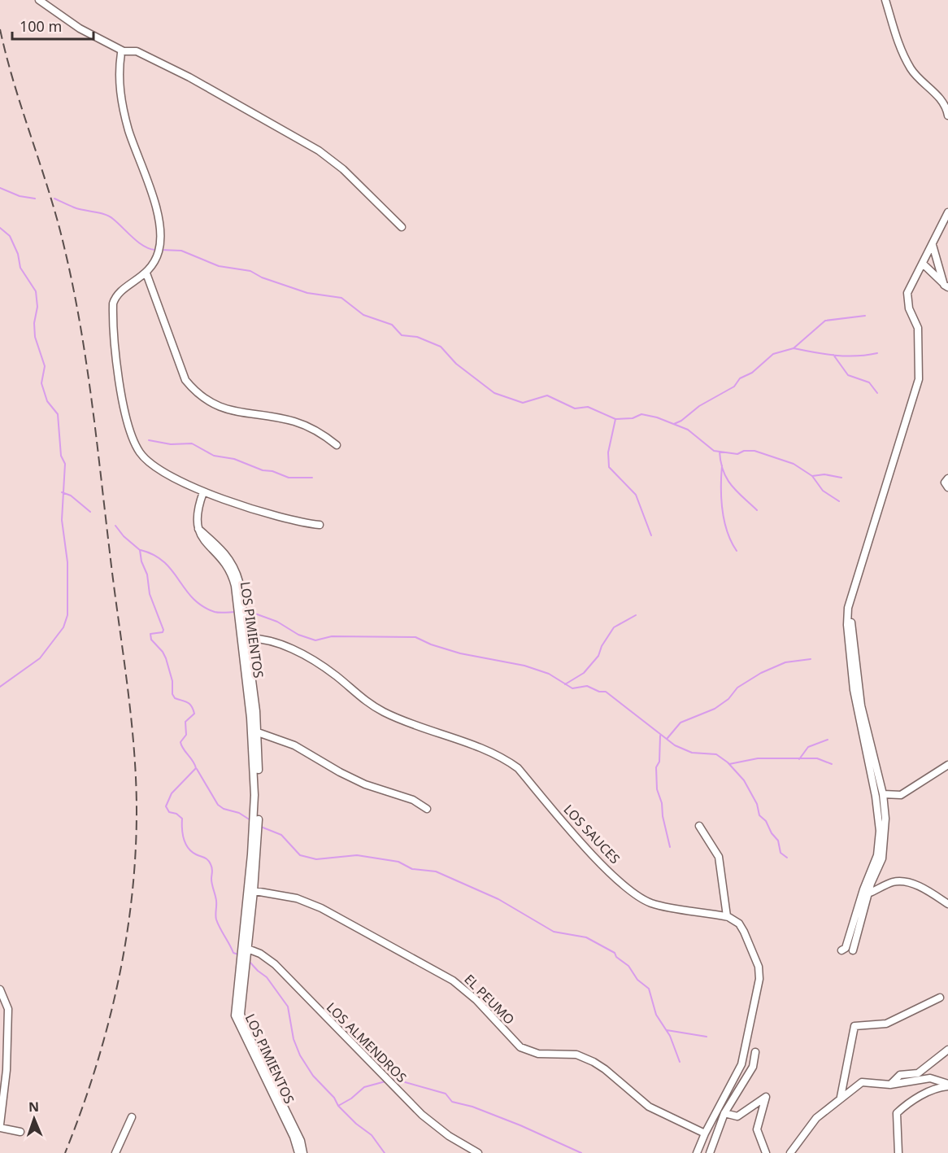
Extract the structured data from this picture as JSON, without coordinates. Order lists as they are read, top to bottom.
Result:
{
  "streets": {
    "street": [
      "LOS PIMIENTOS",
      "LOS SAUCES",
      "EL PEUMO",
      "LOS ALMENDROS"
    ]
  },
  "crossings": [
    ["LOS PIMIENTOS", "LOS SAUCES"],
    ["LOS PIMIENTOS", "EL PEUMO"],
    ["LOS PIMIENTOS", "LOS ALMENDROS"]
  ],
  "scale_bar": "100 m",
  "north": "top"
}
